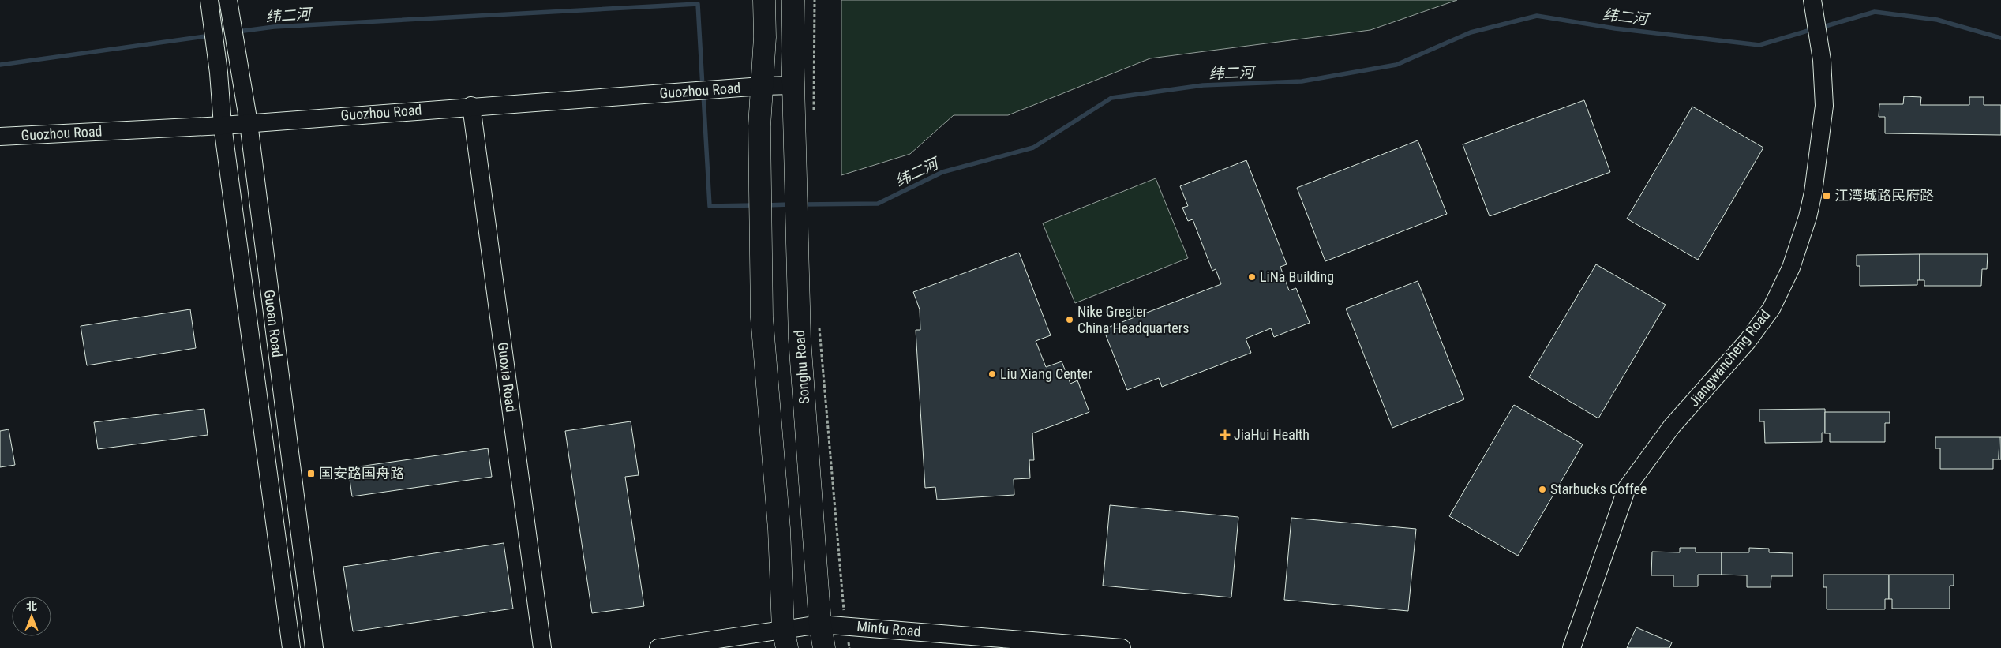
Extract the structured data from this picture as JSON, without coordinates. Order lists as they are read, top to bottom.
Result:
{
  "streets": {
    "main road": ["Songhu Road"],
    "street": [
      "Guozhou Road",
      "Guoan Road",
      "Jiangwancheng Road",
      "Guoxia Road",
      "Minfu Road"
    ]
  },
  "crossings": [
    ["Guozhou Road", "Guoan Road"],
    ["Guozhou Road", "Guoxia Road"],
    ["Songhu Road", "Minfu Road"]
  ],
  "water": ["纬二河"],
  "places": {
    "transit": ["江湾城路民府路", "国安路国舟路"],
    "other": [
      "LiNa Building",
      "Nike Greater China Headquarters",
      "Liu Xiang Center",
      "Starbucks Coffee"
    ],
    "health": ["JiaHui Health"]
  },
  "north": "top"
}
